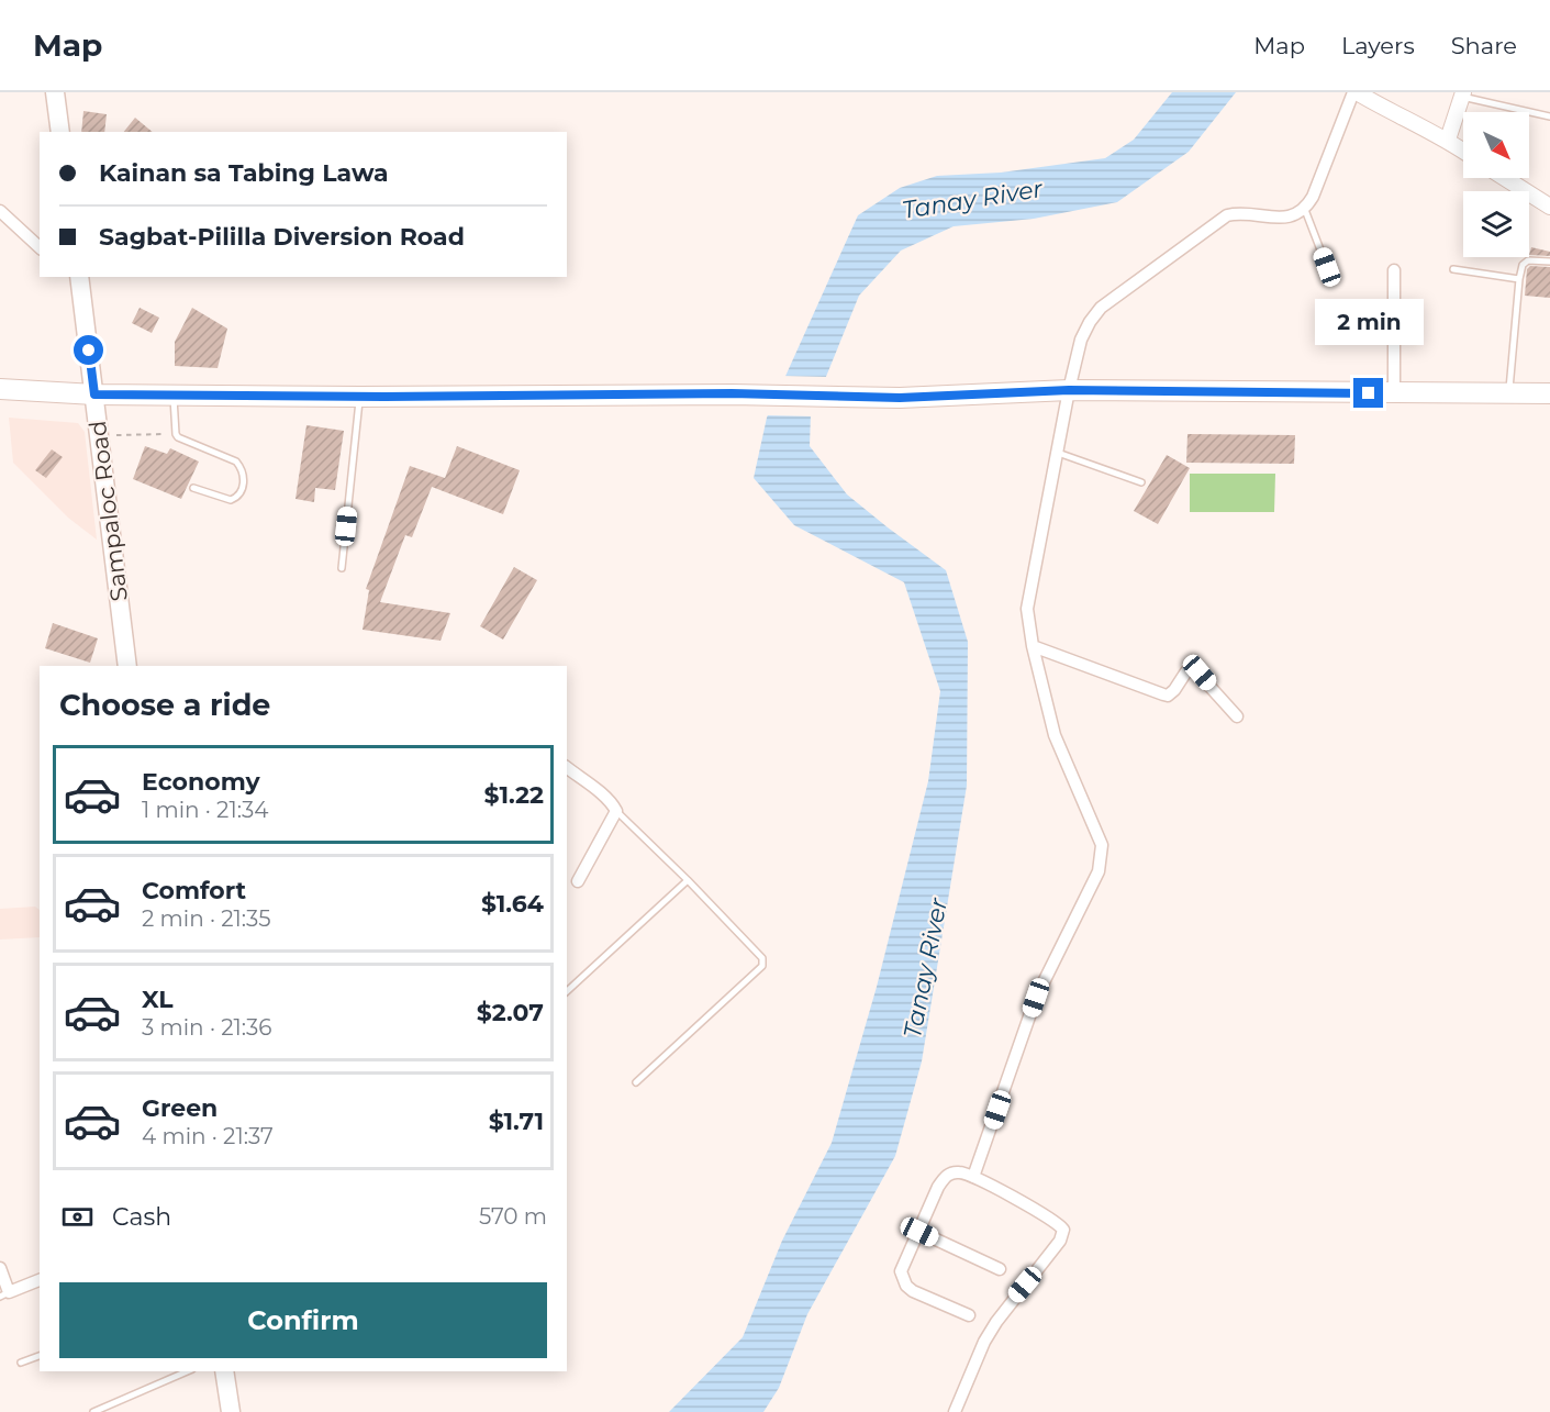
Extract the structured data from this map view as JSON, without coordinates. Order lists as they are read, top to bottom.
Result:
{
  "streets": {
    "main road": ["Sampaloc Road"]
  },
  "water": ["Tanay River"],
  "north": "bottom right",
  "page": {
    "header": "Map",
    "nav": ["Map", "Layers", "Share"],
    "banner": ["Kainan sa Tabing Lawa", "Sagbat-Pililla Diversion Road"],
    "bubble": "2 min",
    "heading": "Choose a ride",
    "list": [
      {
        "name": "Economy",
        "note": "1 min · 21:34",
        "value": "$1.22"
      },
      {
        "name": "Comfort",
        "note": "2 min · 21:35",
        "value": "$1.64"
      },
      {
        "name": "XL",
        "note": "3 min · 21:36",
        "value": "$2.07"
      },
      {
        "name": "Green",
        "note": "4 min · 21:37",
        "value": "$1.71"
      }
    ],
    "pay": ["Cash", "570 m"],
    "buttons": "Confirm"
  }
}
